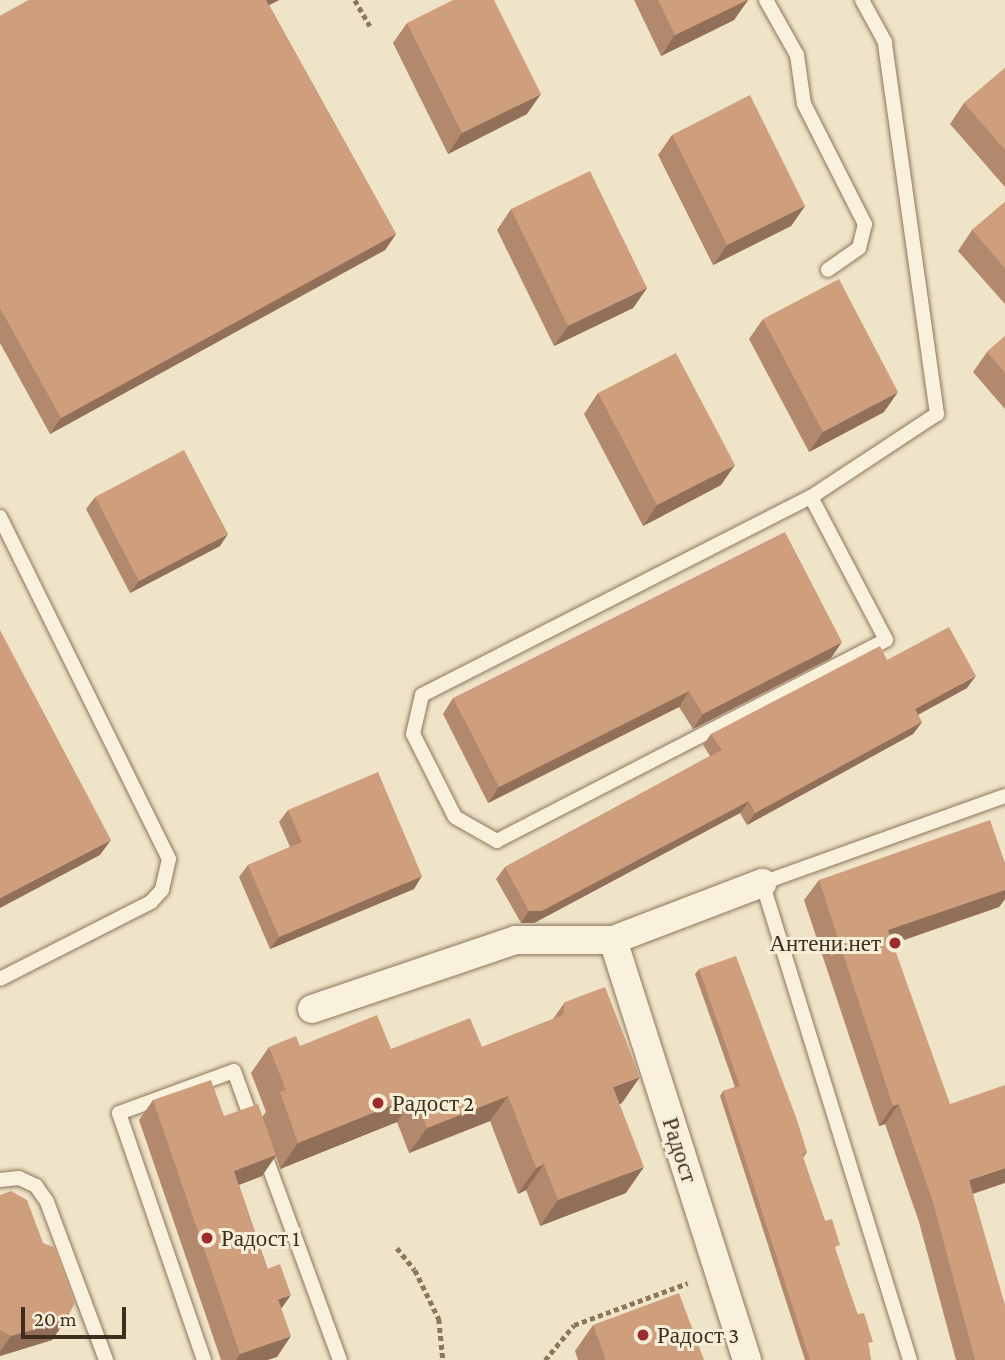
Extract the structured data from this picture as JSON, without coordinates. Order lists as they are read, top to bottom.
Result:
{
  "streets": {
    "street": ["Радост"]
  },
  "places": [
    "Антени.нет",
    "Радост 2",
    "Радост 1",
    "Радост 3"
  ],
  "scale_bar": "20 m"
}
